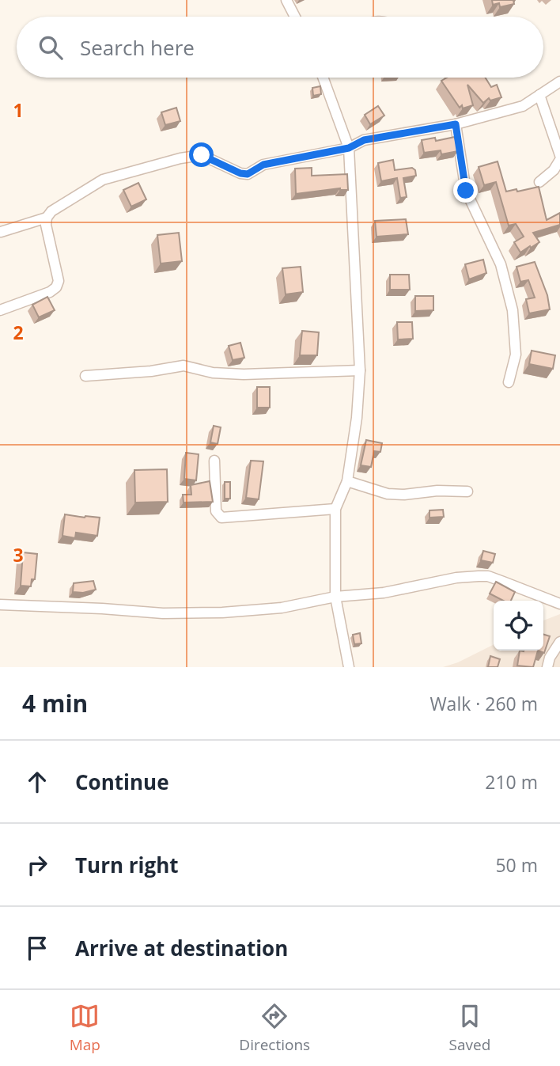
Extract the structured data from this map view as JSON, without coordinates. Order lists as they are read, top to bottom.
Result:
{
  "page": {
    "search": "Search here",
    "heading": ["4 min", "Walk · 260 m"],
    "list": [
      ["Continue", "210 m"],
      ["Turn right", "50 m"],
      "Arrive at destination"
    ],
    "nav": ["Map", "Directions", "Saved"]
  },
  "grid": {
    "rows": ["1", "2", "3"]
  }
}
